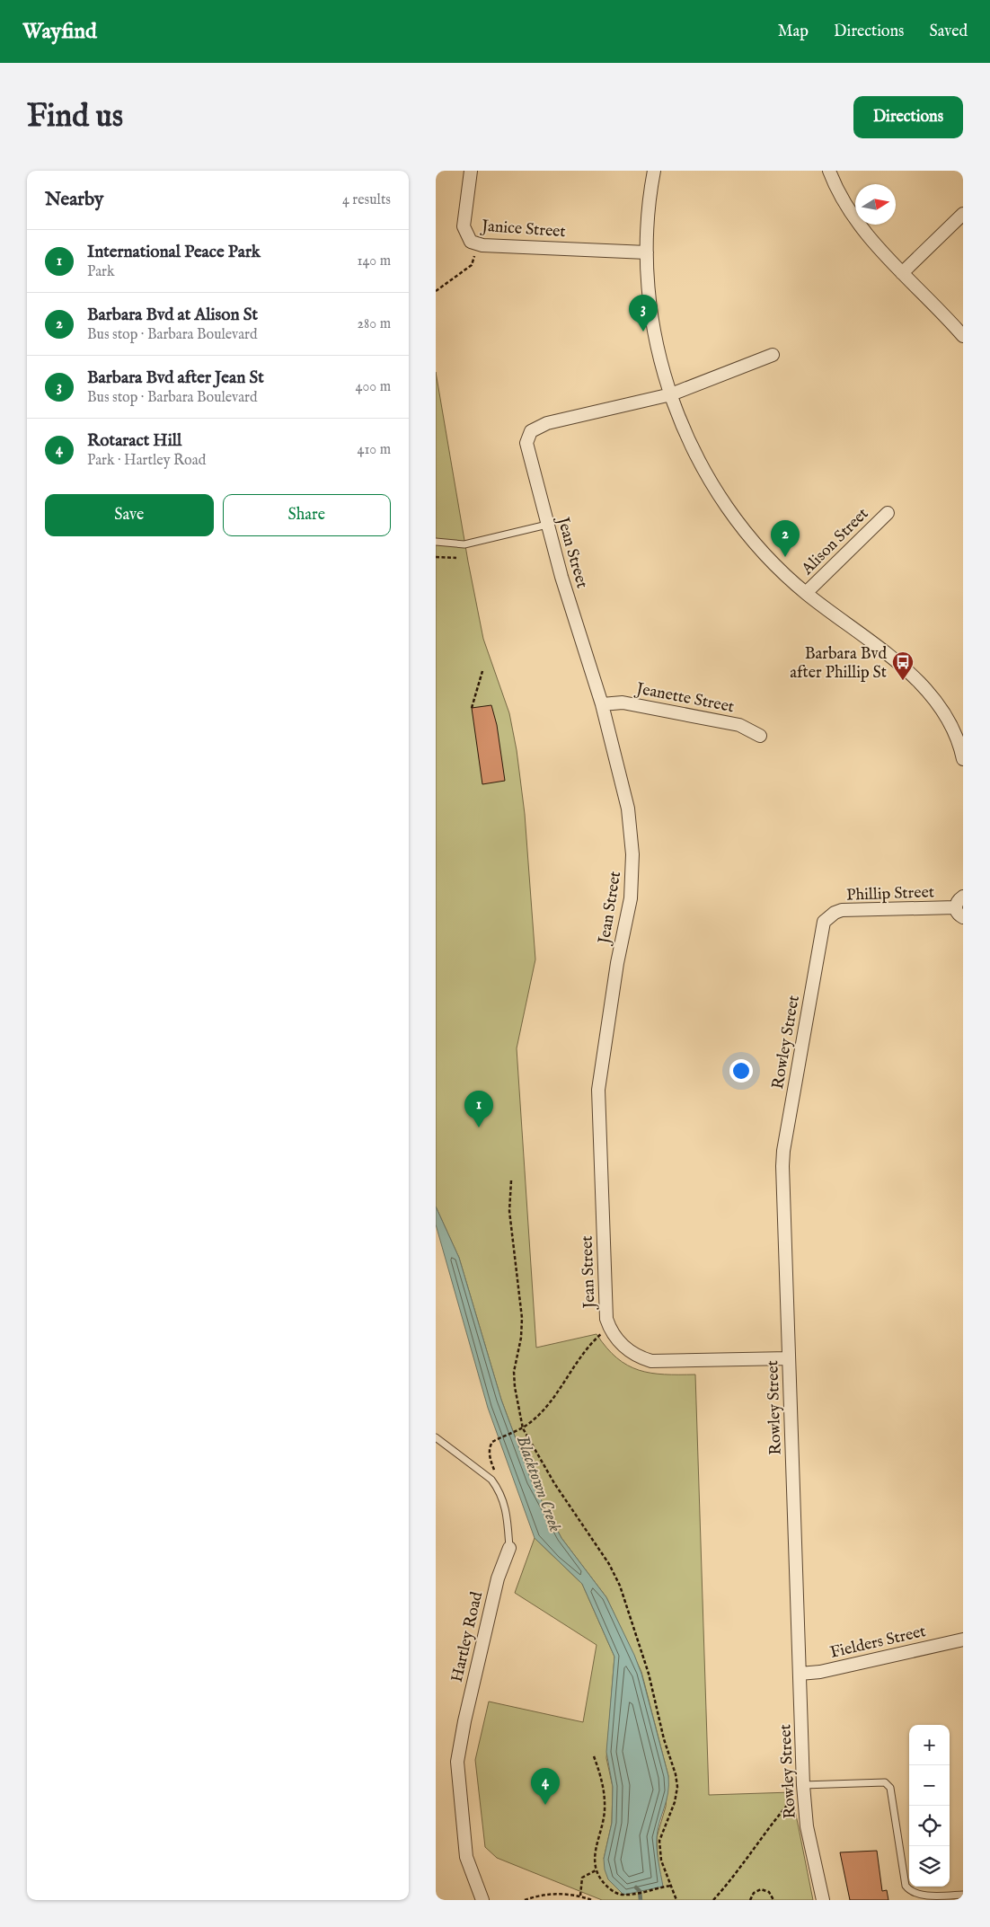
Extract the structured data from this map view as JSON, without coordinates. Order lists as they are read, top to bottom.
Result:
{
  "streets": {
    "street": [
      "Janice Street",
      "Alison Street",
      "Jean Street",
      "Jeanette Street",
      "Phillip Street",
      "Rowley Street",
      "Hartley Road",
      "Fielders Street"
    ]
  },
  "crossings": [
    ["Jean Street", "Jeanette Street"],
    ["Jean Street", "Rowley Street"],
    ["Phillip Street", "Rowley Street"],
    ["Rowley Street", "Fielders Street"]
  ],
  "water": ["Blacktown Creek"],
  "places": {
    "bus stop": ["Barbara Bvd after Phillip St"]
  },
  "north": "right",
  "page": {
    "header": "Wayfind",
    "nav": ["Map", "Directions", "Saved"],
    "buttons": [
      "Directions",
      ["Save", "Share"]
    ],
    "title": "Find us",
    "heading": ["Nearby", "4 results"],
    "list": [
      {
        "mark": "1",
        "name": "International Peace Park",
        "note": "Park",
        "value": "140 m"
      },
      {
        "mark": "2",
        "name": "Barbara Bvd at Alison St",
        "note": "Bus stop · Barbara Boulevard",
        "value": "280 m"
      },
      {
        "mark": "3",
        "name": "Barbara Bvd after Jean St",
        "note": "Bus stop · Barbara Boulevard",
        "value": "400 m"
      },
      {
        "mark": "4",
        "name": "Rotaract Hill",
        "note": "Park · Hartley Road",
        "value": "410 m"
      }
    ],
    "pins": [
      "3",
      "2",
      "1",
      "4"
    ],
    "map_buttons": ["+", "−"]
  }
}
